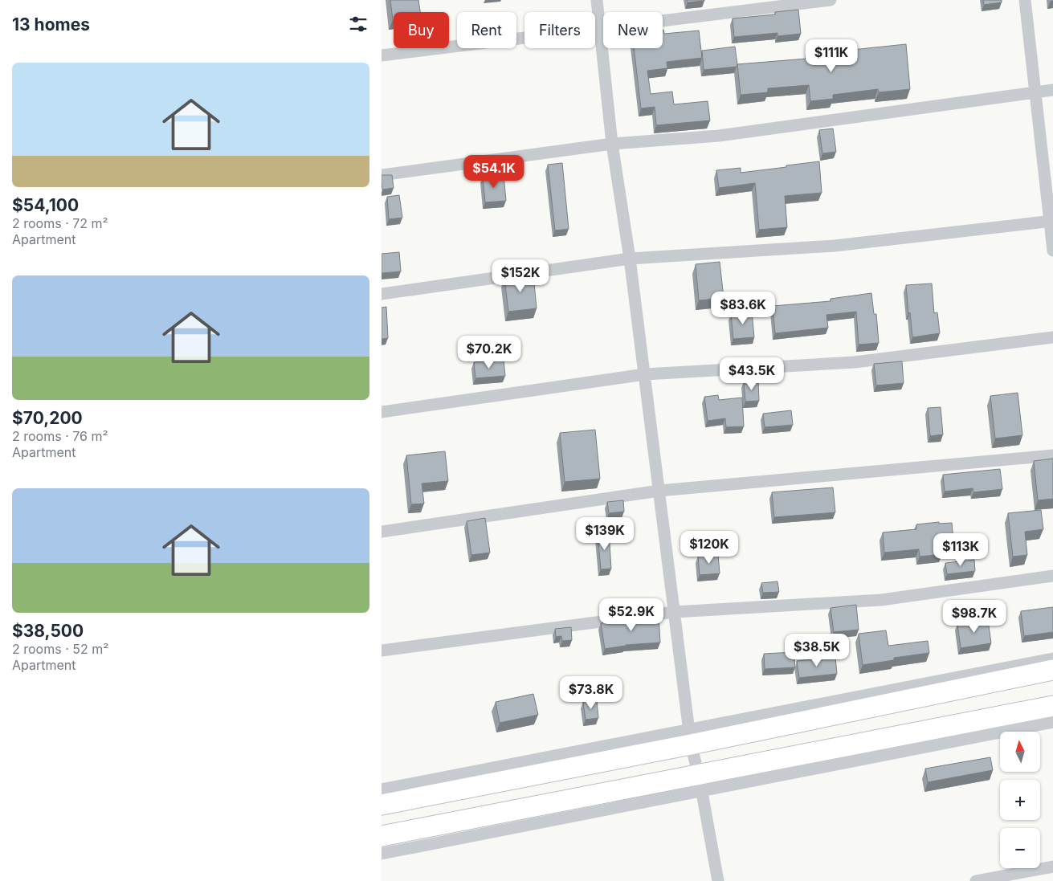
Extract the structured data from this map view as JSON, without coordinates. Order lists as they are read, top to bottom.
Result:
{
  "north": "top",
  "page": {
    "heading": "13 homes",
    "chip": [
      "Buy",
      "Rent",
      "Filters",
      "New"
    ],
    "price": [
      "$111K",
      "$54.1K",
      "$152K",
      "$83.6K",
      "$70.2K",
      "$43.5K",
      "$139K",
      "$120K",
      "$113K",
      "$52.9K",
      "$98.7K",
      "$38.5K",
      "$73.8K"
    ],
    "list": [
      {
        "name": "$54,100",
        "note": "2 rooms · 72 m² · Apartment"
      },
      {
        "name": "$70,200",
        "note": "2 rooms · 76 m² · Apartment"
      },
      {
        "name": "$38,500",
        "note": "2 rooms · 52 m² · Apartment"
      }
    ],
    "map_buttons": ["+", "−"]
  }
}
